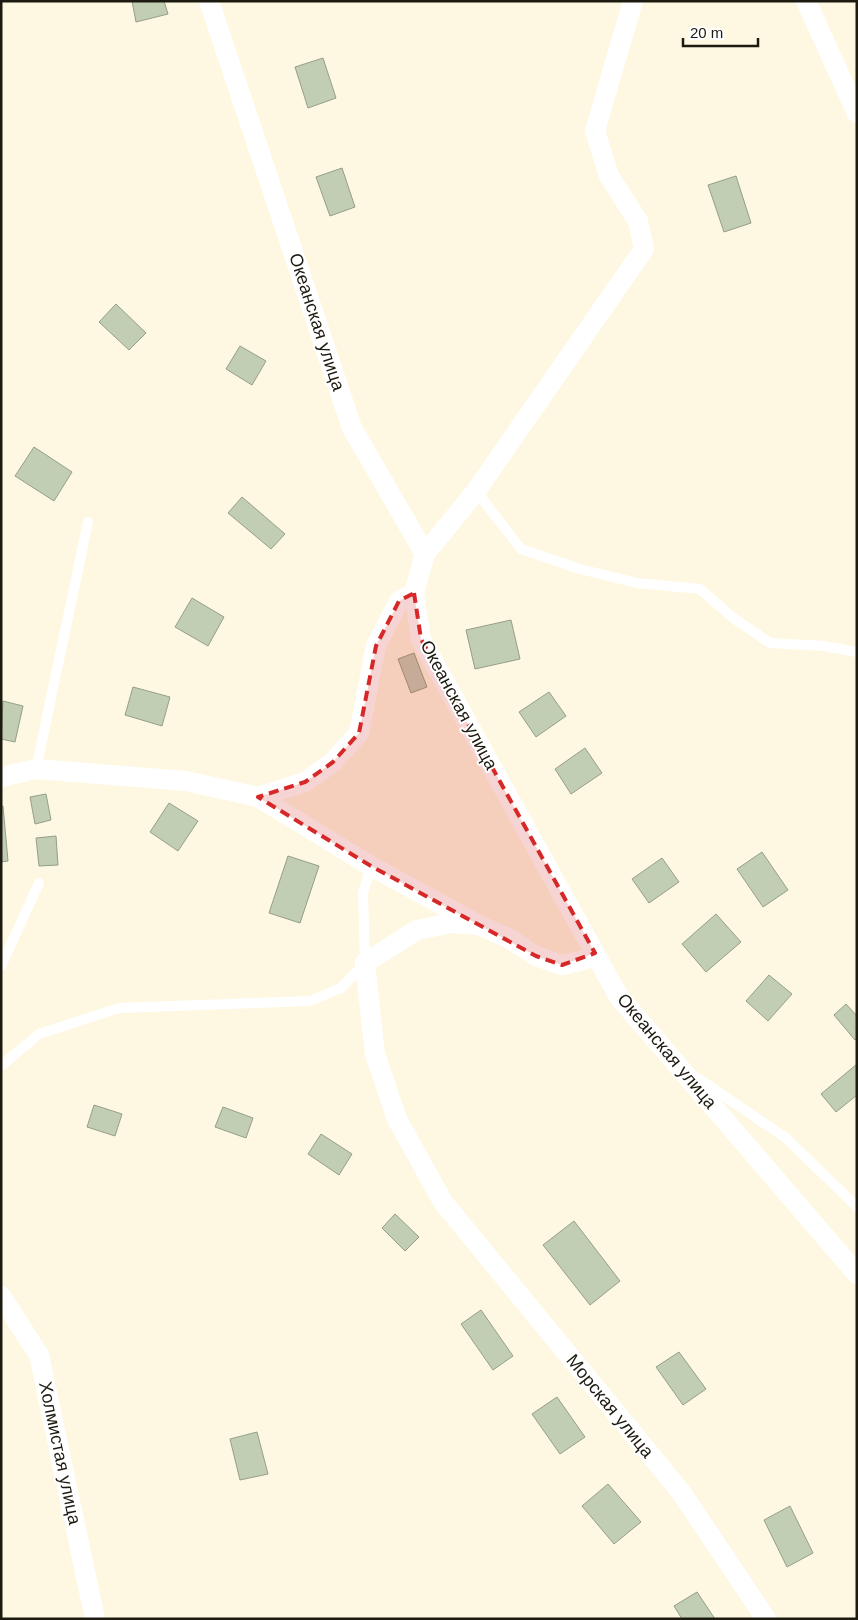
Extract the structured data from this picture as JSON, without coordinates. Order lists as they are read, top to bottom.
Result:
{
  "streets": {
    "street": ["Океанская улица", "Морская улица", "Холмистая улица"]
  },
  "scale_bar": "20 m"
}
